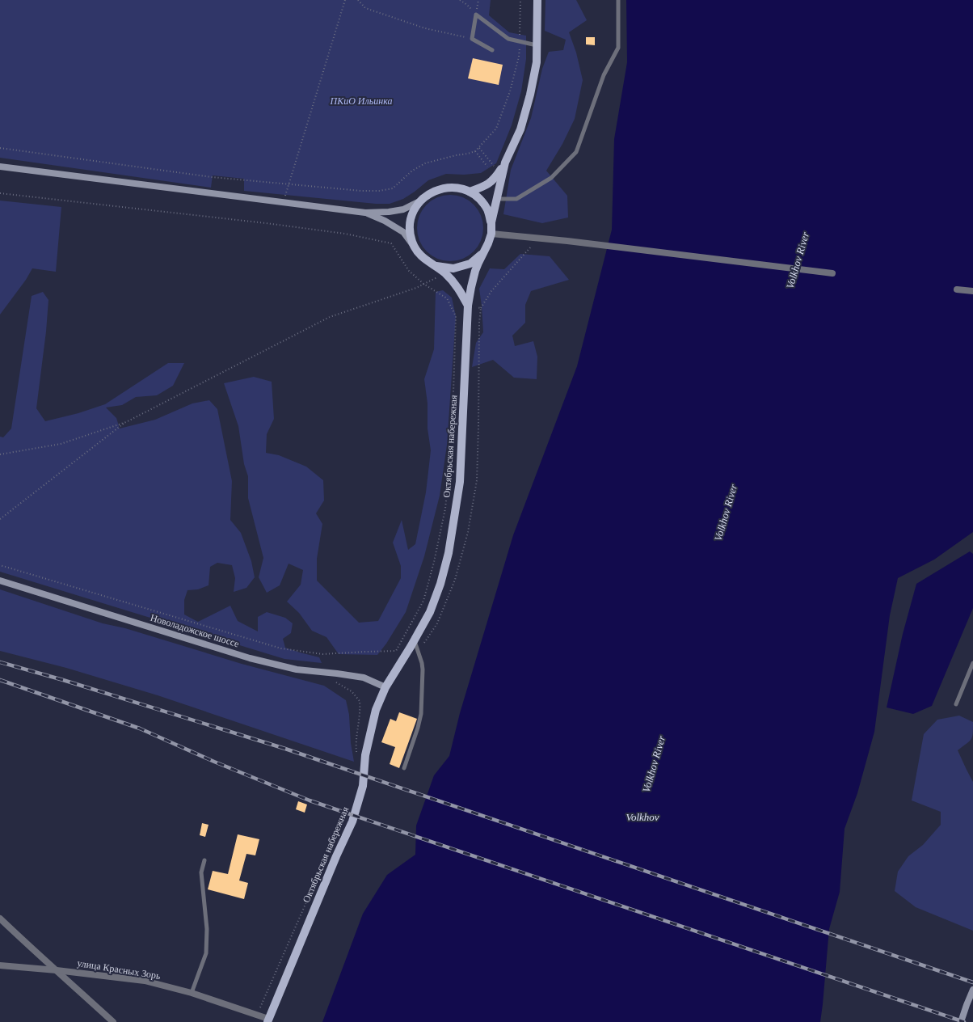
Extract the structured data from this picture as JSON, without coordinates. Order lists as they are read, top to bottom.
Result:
{
  "streets": {
    "main road": ["Октябрьская набережная", "Новоладожское шоссе"],
    "street": ["улица Красных Зорь"]
  },
  "crossings": [
    ["Октябрьская набережная", "Новоладожское шоссе"],
    ["Октябрьская набережная", "улица Красных Зорь"]
  ],
  "water": ["Volkhov River", "Volkhov"],
  "parks": ["ПКиО Ильинка"]
}
